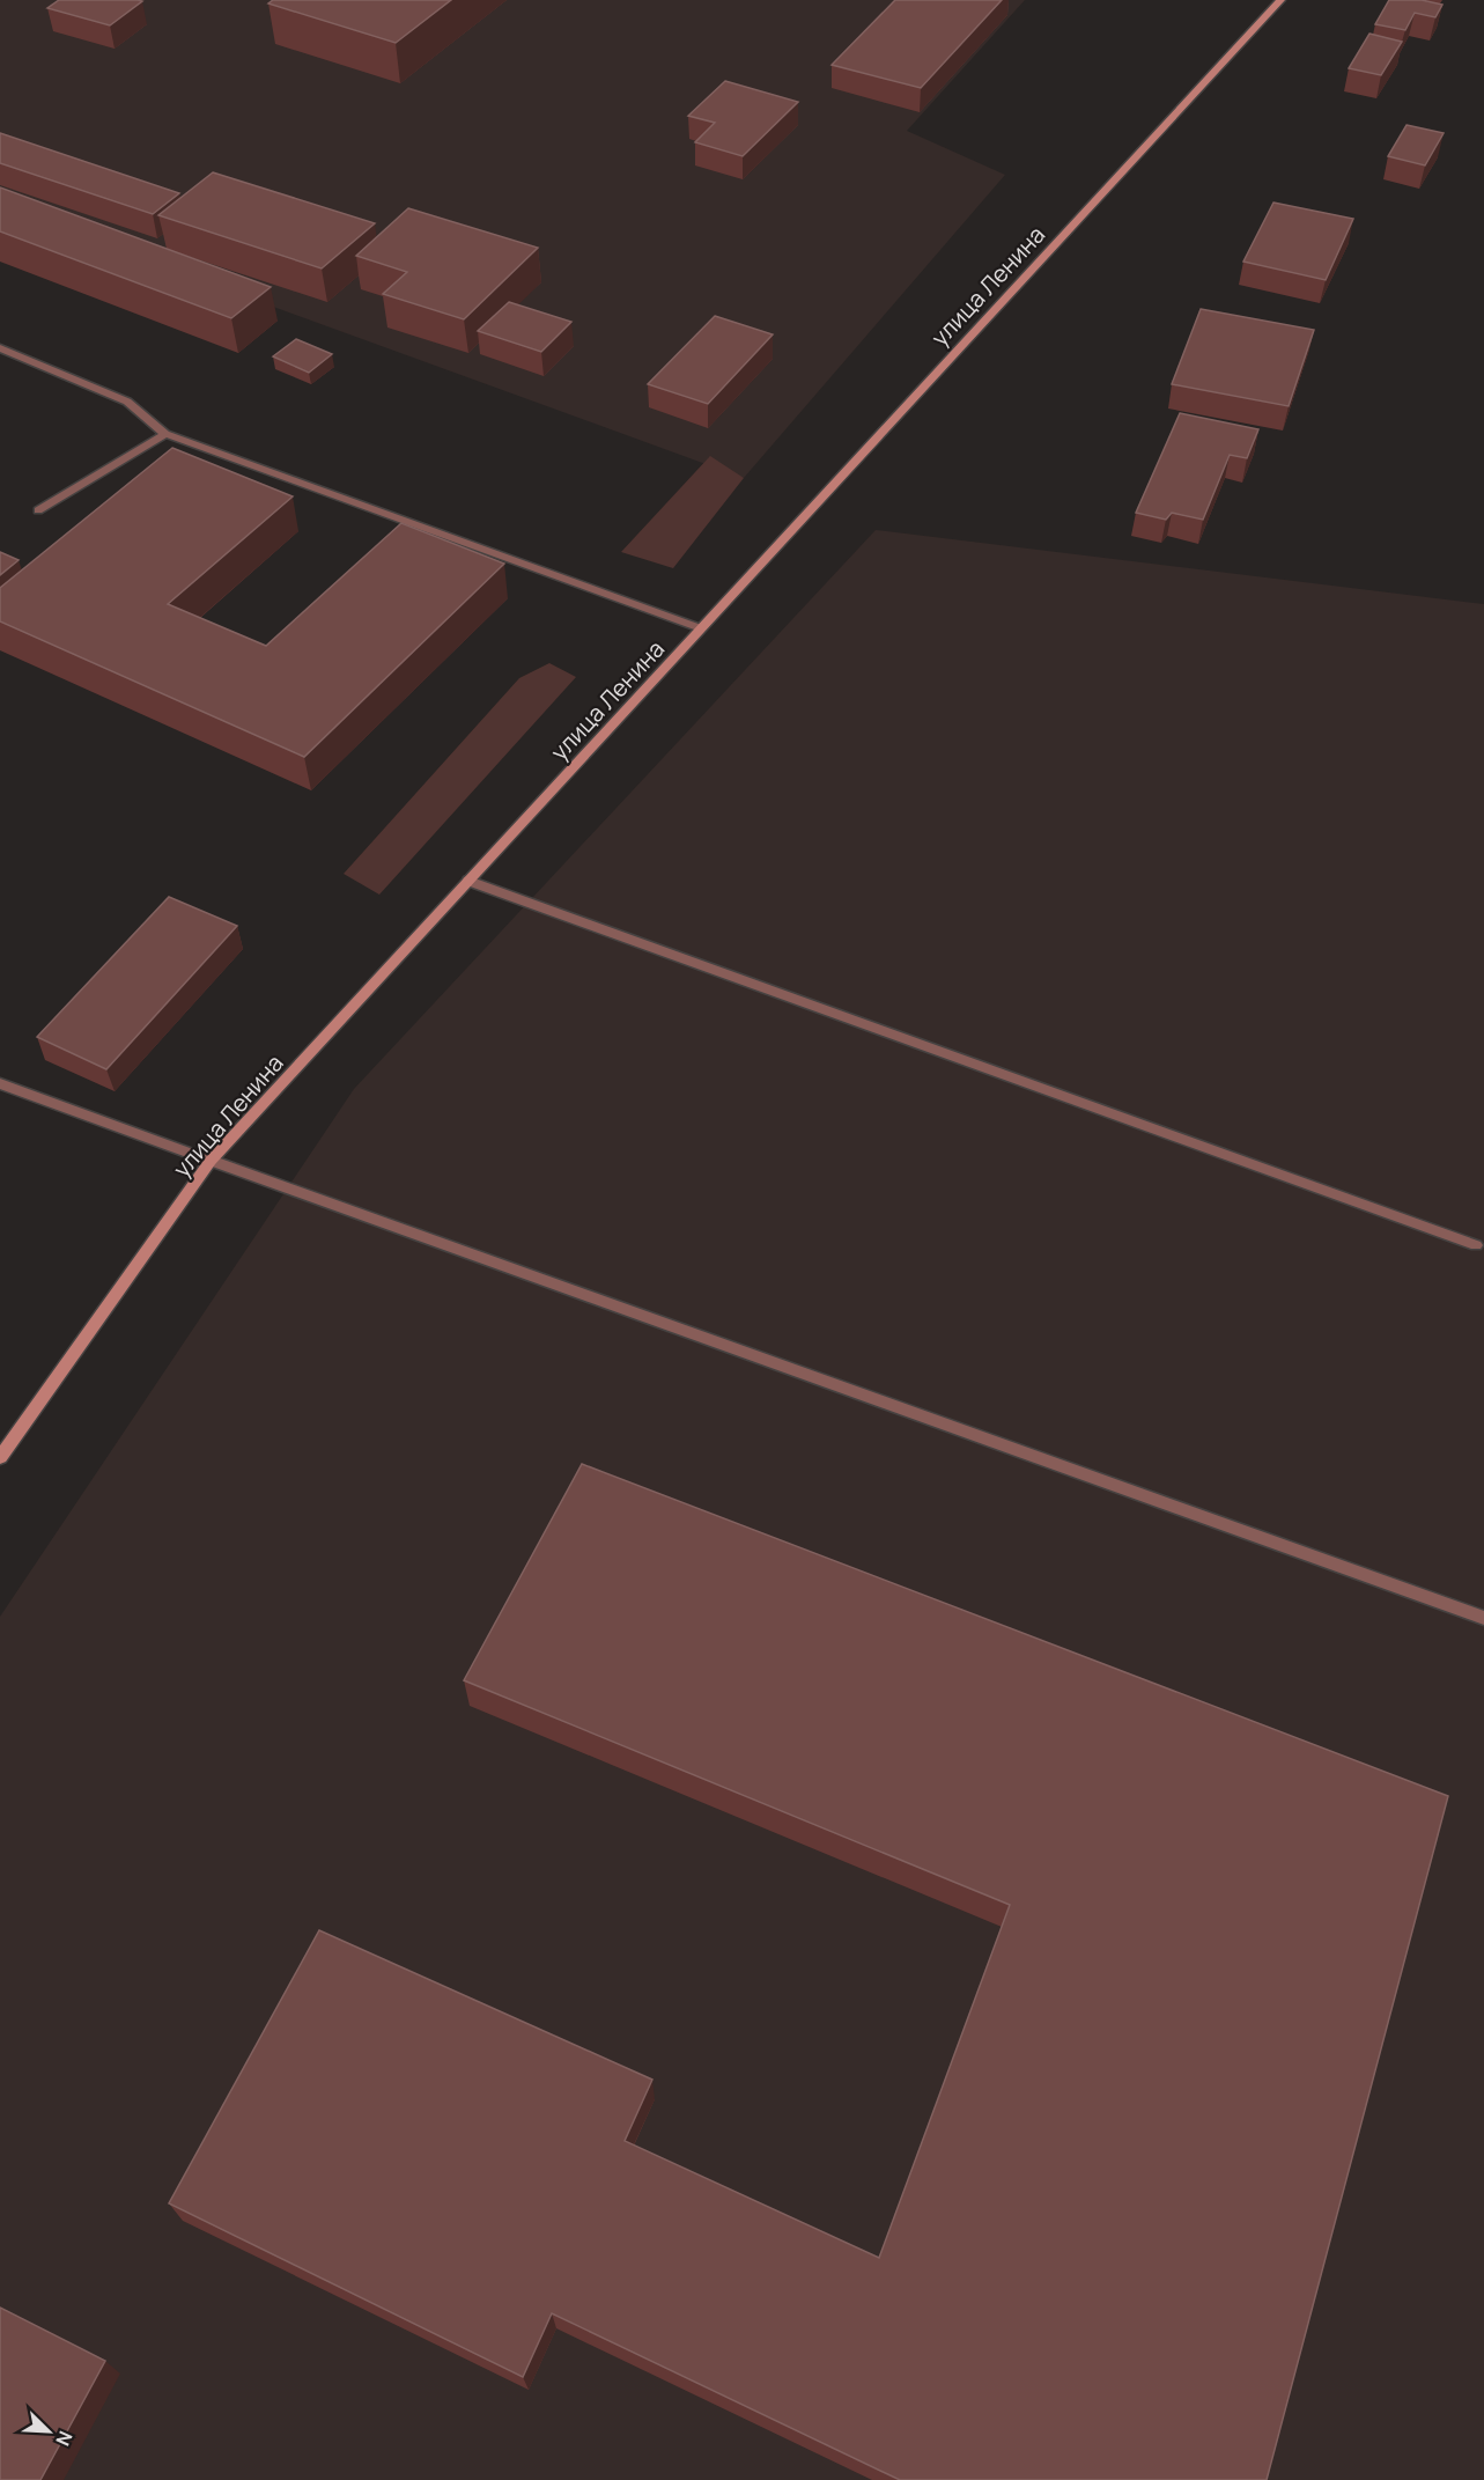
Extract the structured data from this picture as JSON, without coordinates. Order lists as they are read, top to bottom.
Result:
{
  "streets": {
    "street": ["улица Ленина"]
  },
  "north": "bottom right"
}
